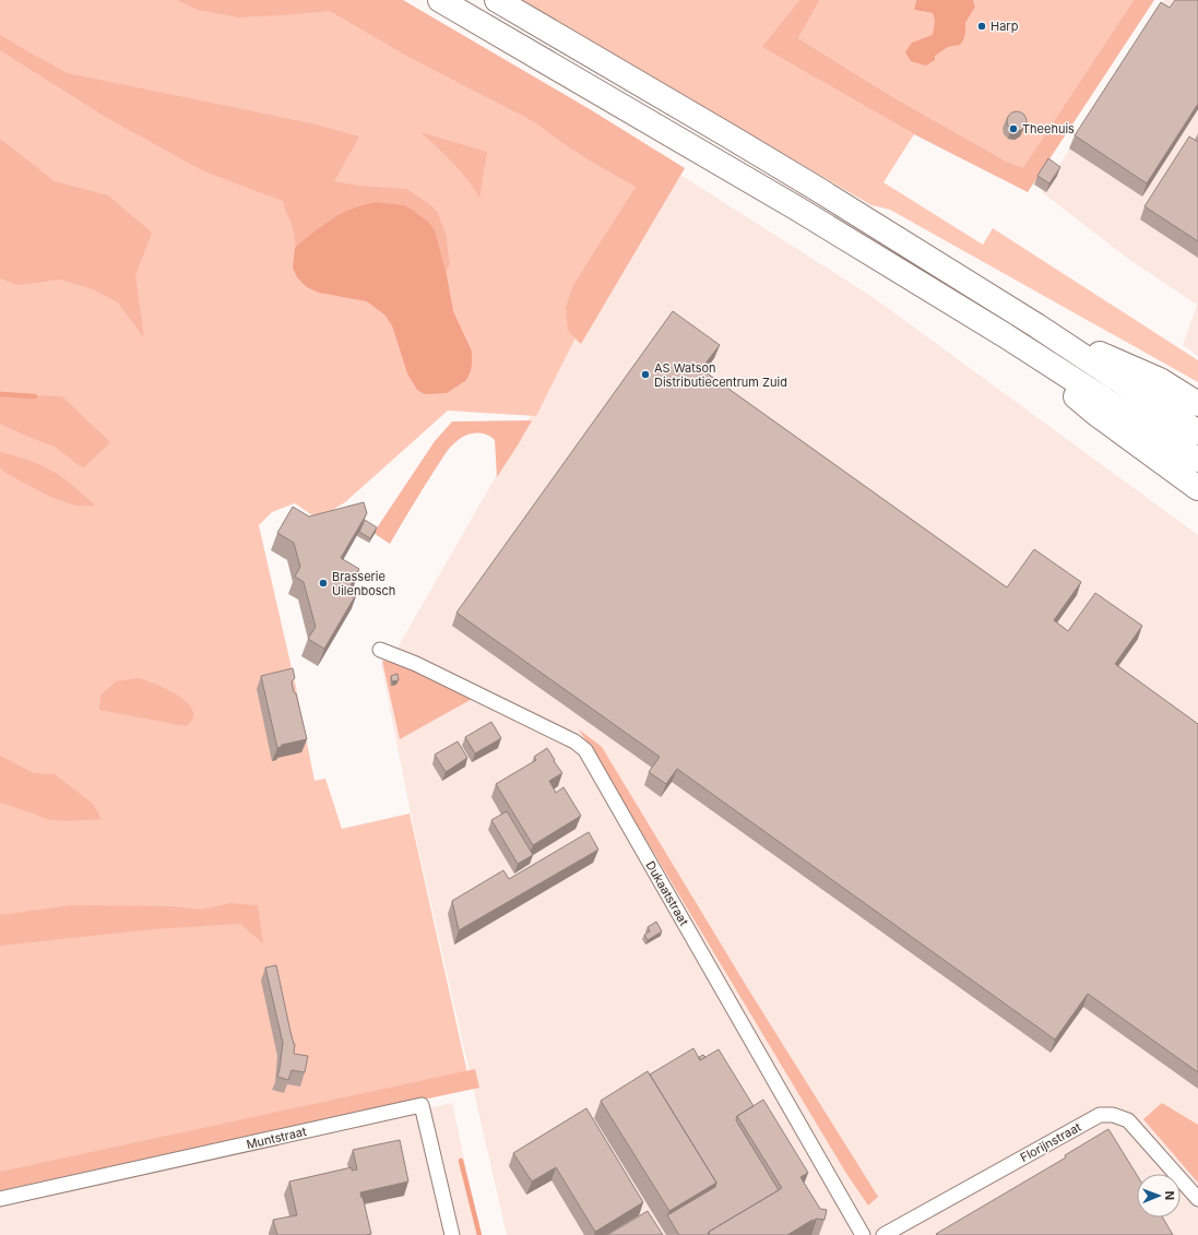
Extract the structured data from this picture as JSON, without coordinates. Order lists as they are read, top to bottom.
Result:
{
  "streets": {
    "street": ["Dukaatstraat", "Muntstraat", "Florijnstraat"]
  },
  "places": [
    "Harp",
    "Theehuis",
    "AS Watson Distributiecentrum Zuid",
    "Brasserie Uilenbosch"
  ],
  "north": "right"
}
